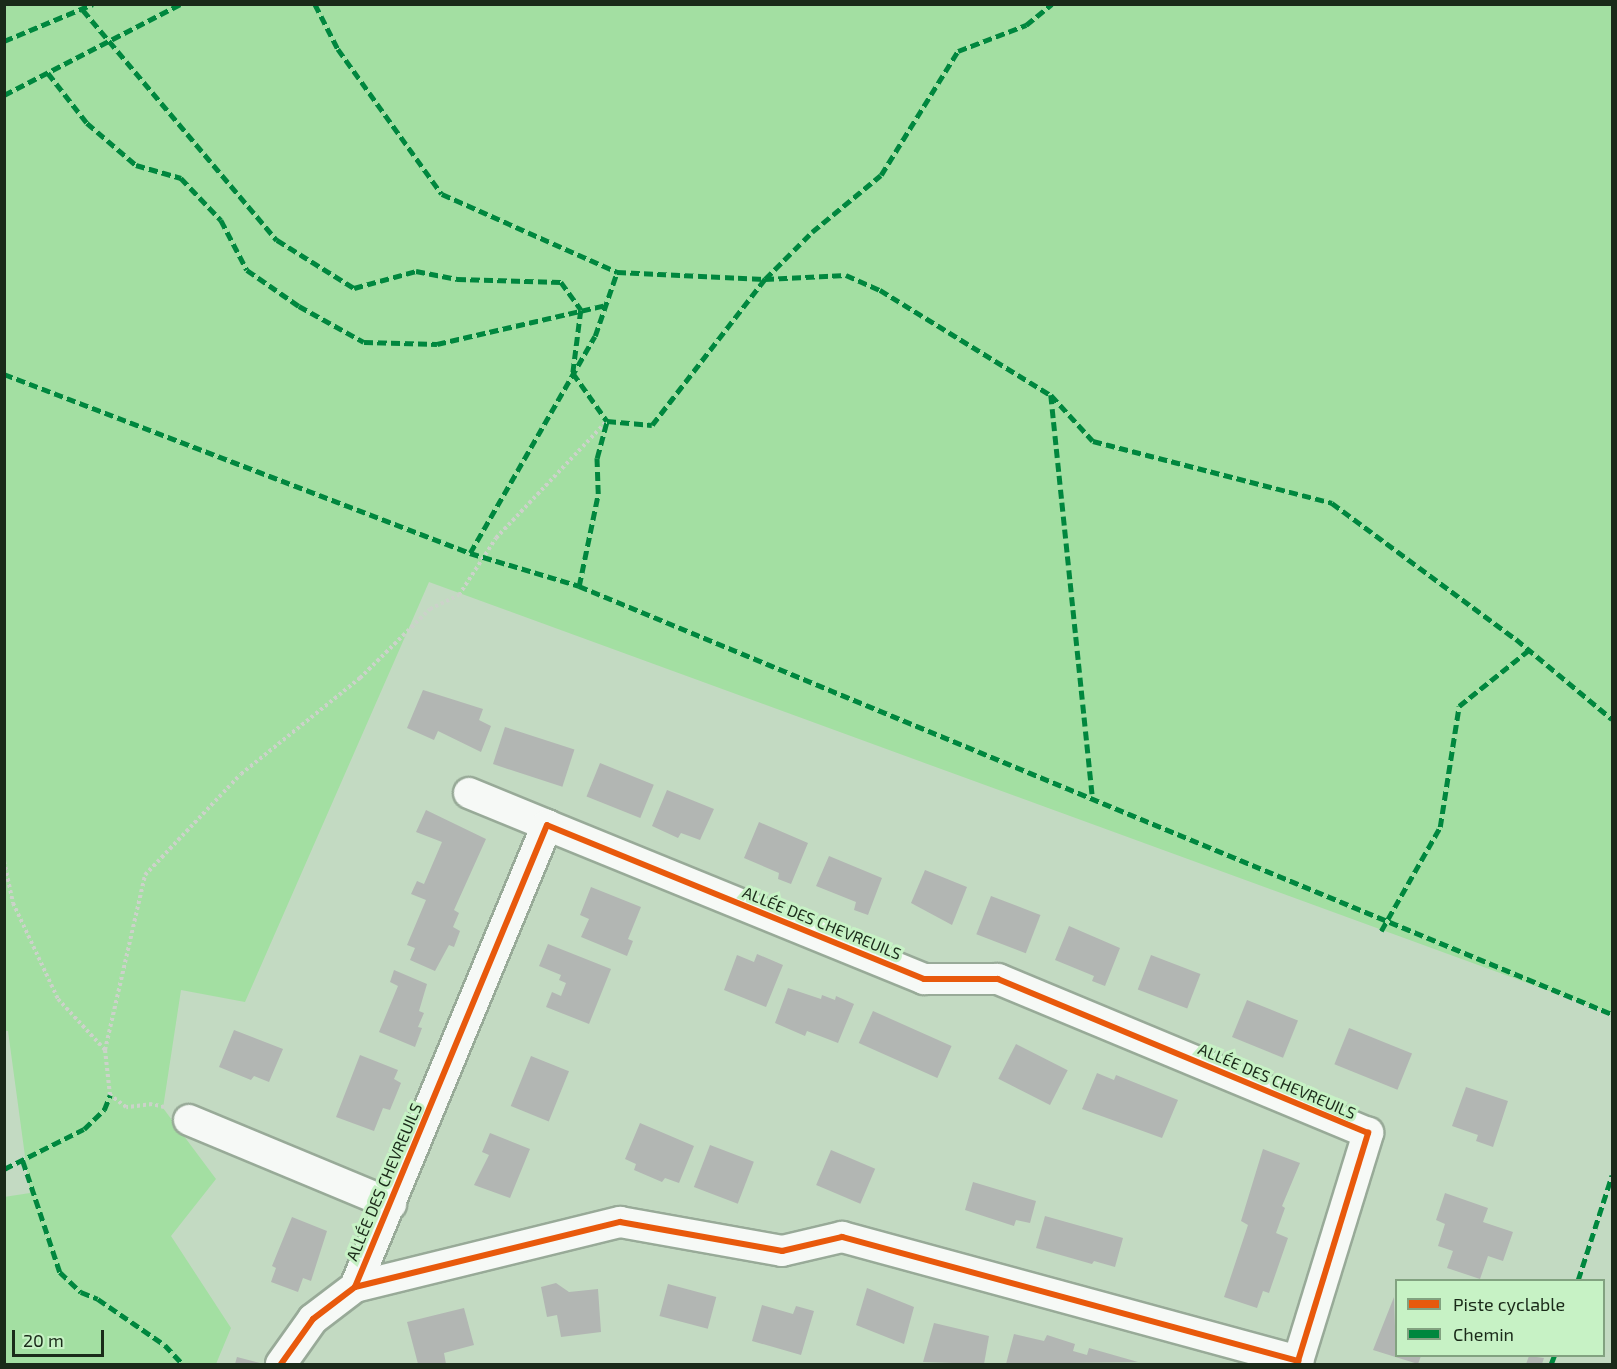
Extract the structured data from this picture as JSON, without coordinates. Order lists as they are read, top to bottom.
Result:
{
  "streets": {
    "street": ["ALLÉE DES CHEVREUILS"]
  },
  "legend": ["Piste cyclable", "Chemin"],
  "scale_bar": "20 m"
}
